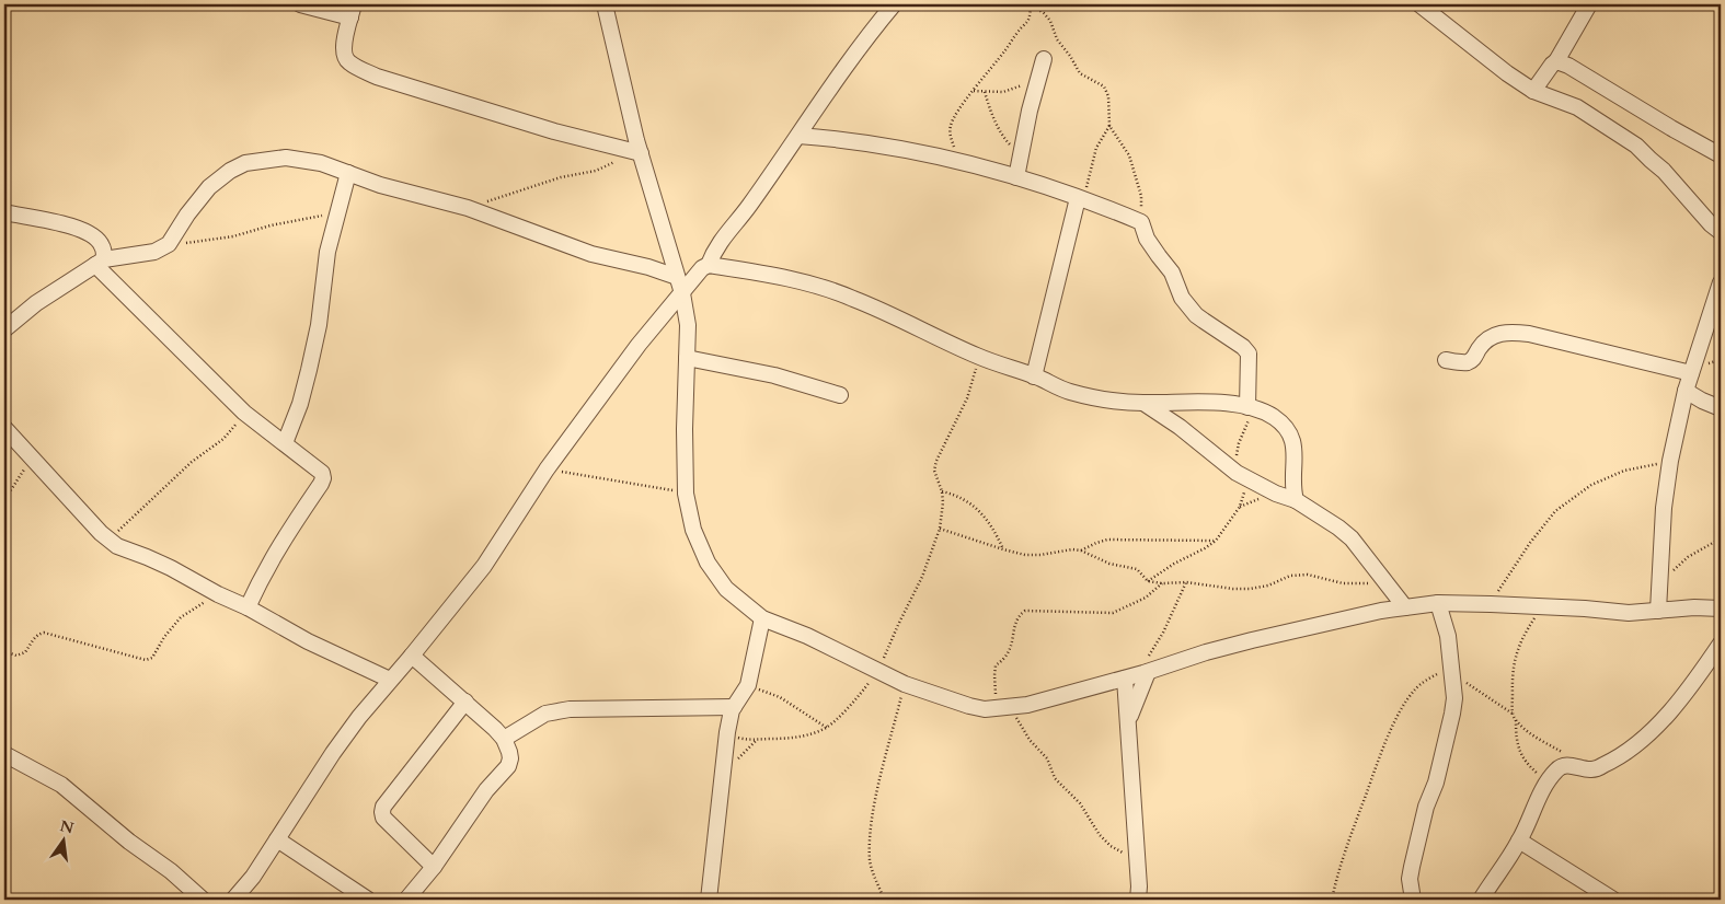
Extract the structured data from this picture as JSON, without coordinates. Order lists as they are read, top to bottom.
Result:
{
  "north": "top"
}
